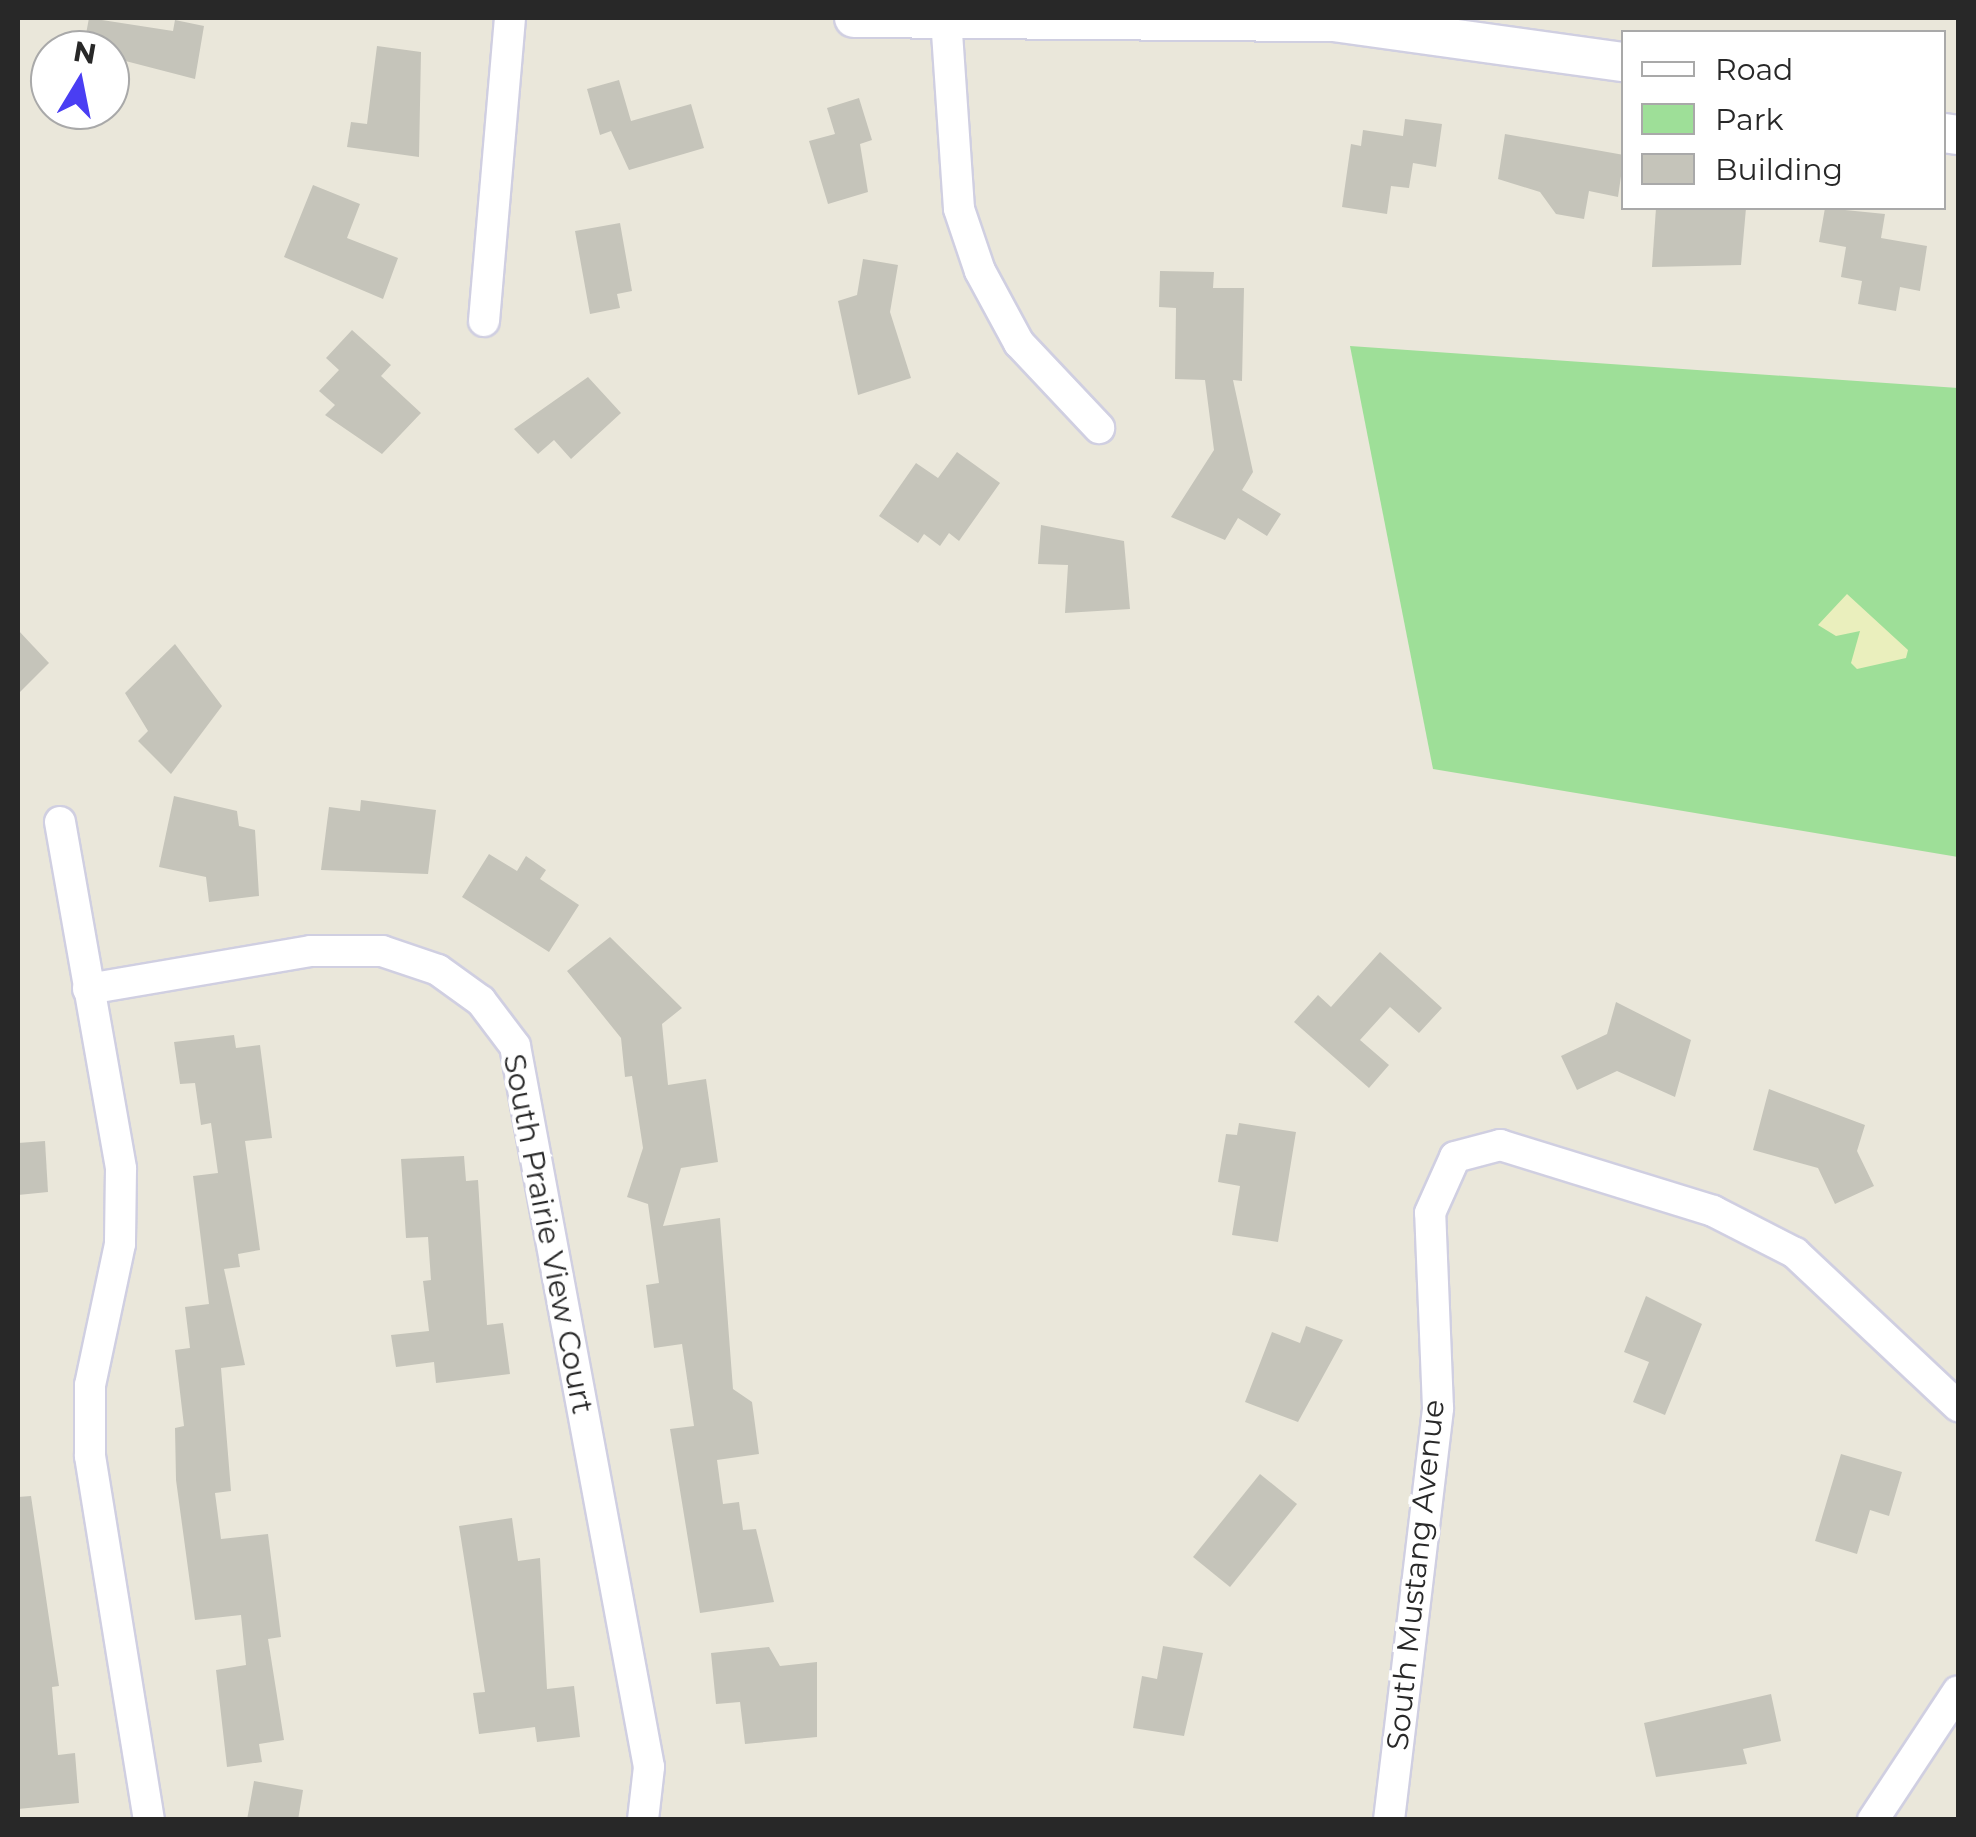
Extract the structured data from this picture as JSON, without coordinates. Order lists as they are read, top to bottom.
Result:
{
  "streets": {
    "street": ["South Prairie View Court", "South Mustang Avenue"]
  },
  "legend": ["Road", "Park", "Building"],
  "north": "top"
}
